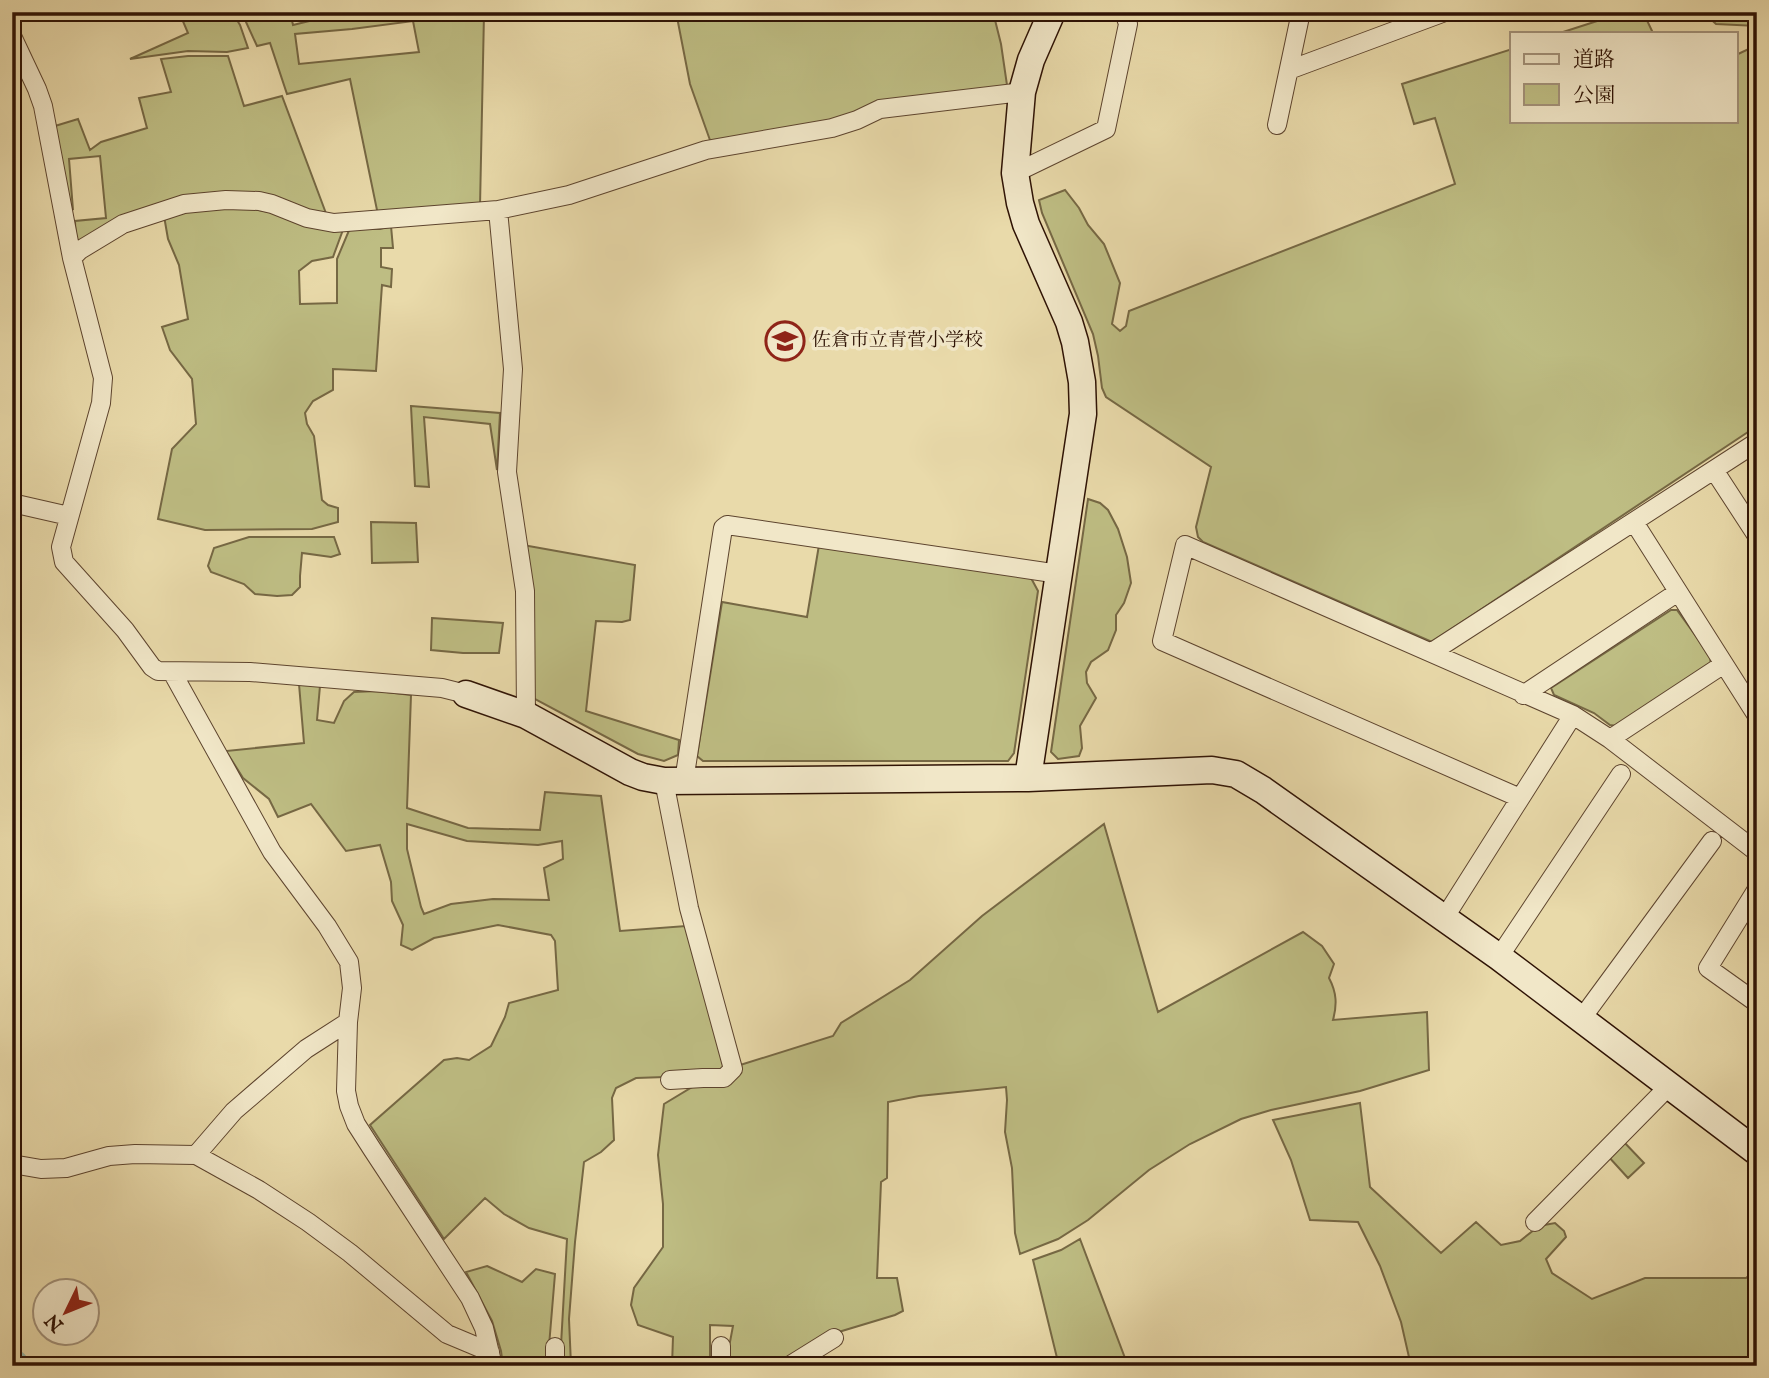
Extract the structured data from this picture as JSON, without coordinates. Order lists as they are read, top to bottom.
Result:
{
  "places": {
    "school or university": ["佐倉市立青菅小学校"]
  },
  "legend": ["道路", "公園"],
  "north": "bottom left"
}
